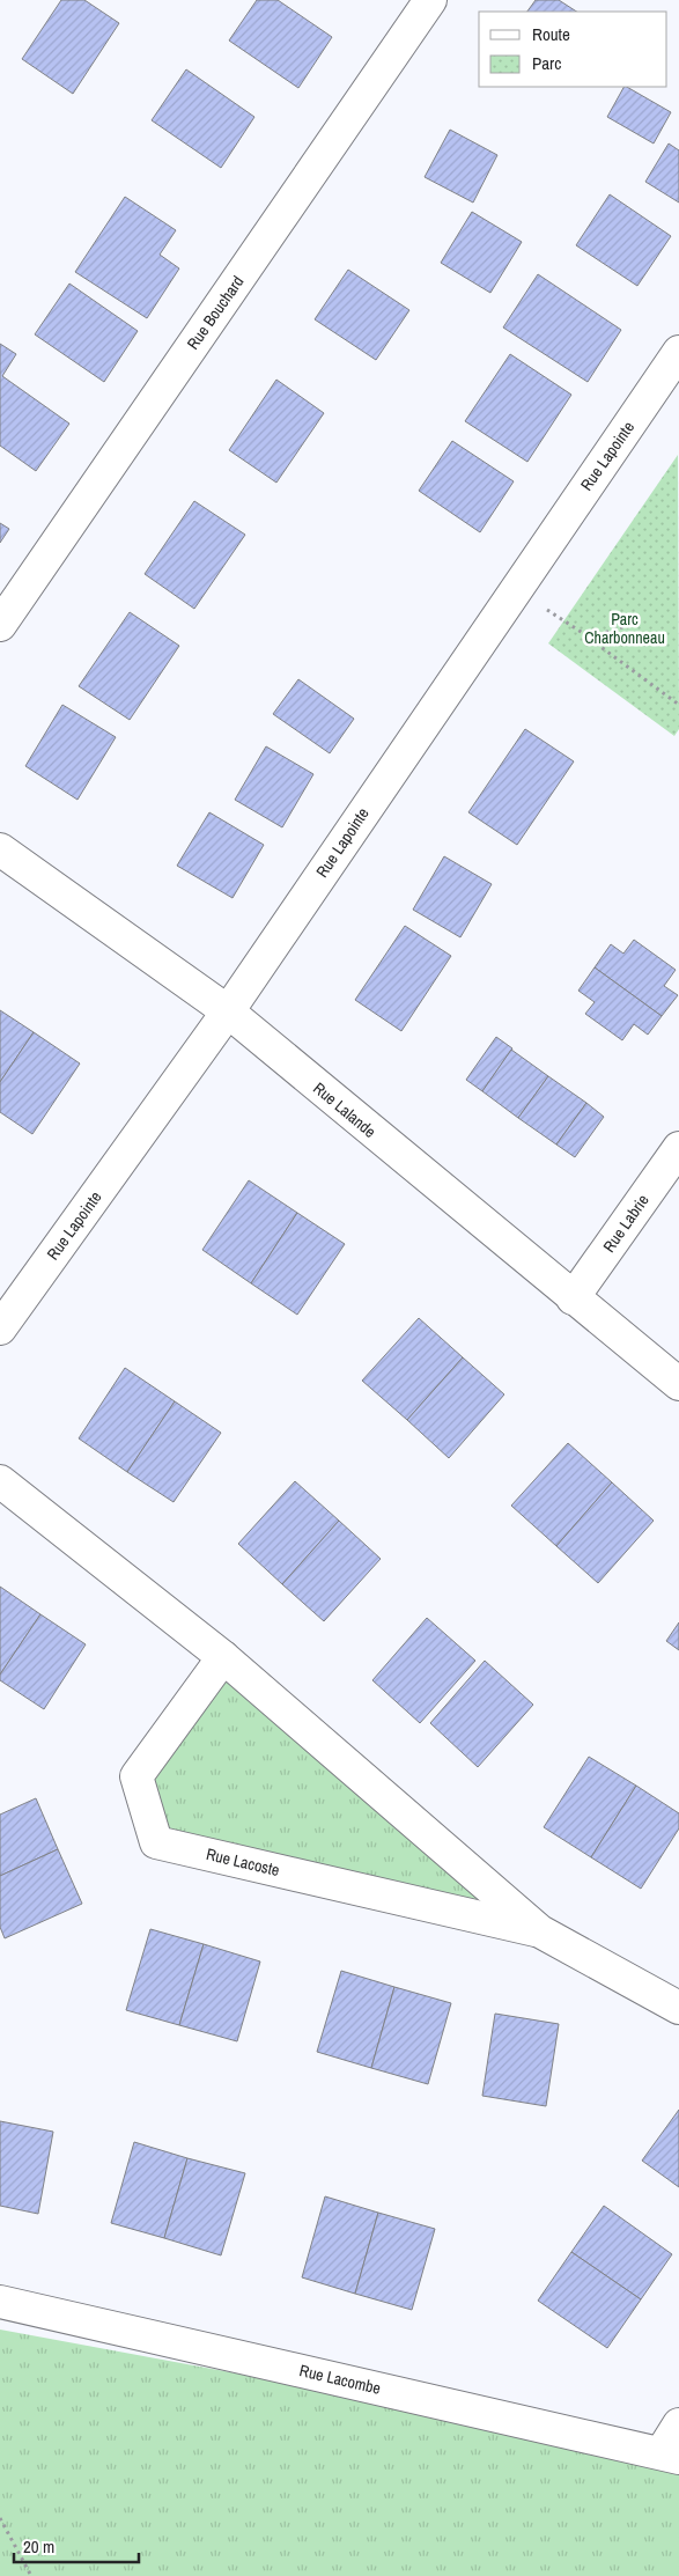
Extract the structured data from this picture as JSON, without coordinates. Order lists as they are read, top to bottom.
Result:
{
  "streets": {
    "street": [
      "Rue Bouchard",
      "Rue Lapointe",
      "Rue Lalande",
      "Rue Labrie",
      "Rue Lacoste",
      "Rue Lacombe"
    ]
  },
  "crossings": [
    ["Rue Lapointe", "Rue Lalande"],
    ["Rue Lalande", "Rue Labrie"]
  ],
  "parks": ["Parc Charbonneau"],
  "legend": ["Route", "Parc"],
  "scale_bar": "20 m"
}
